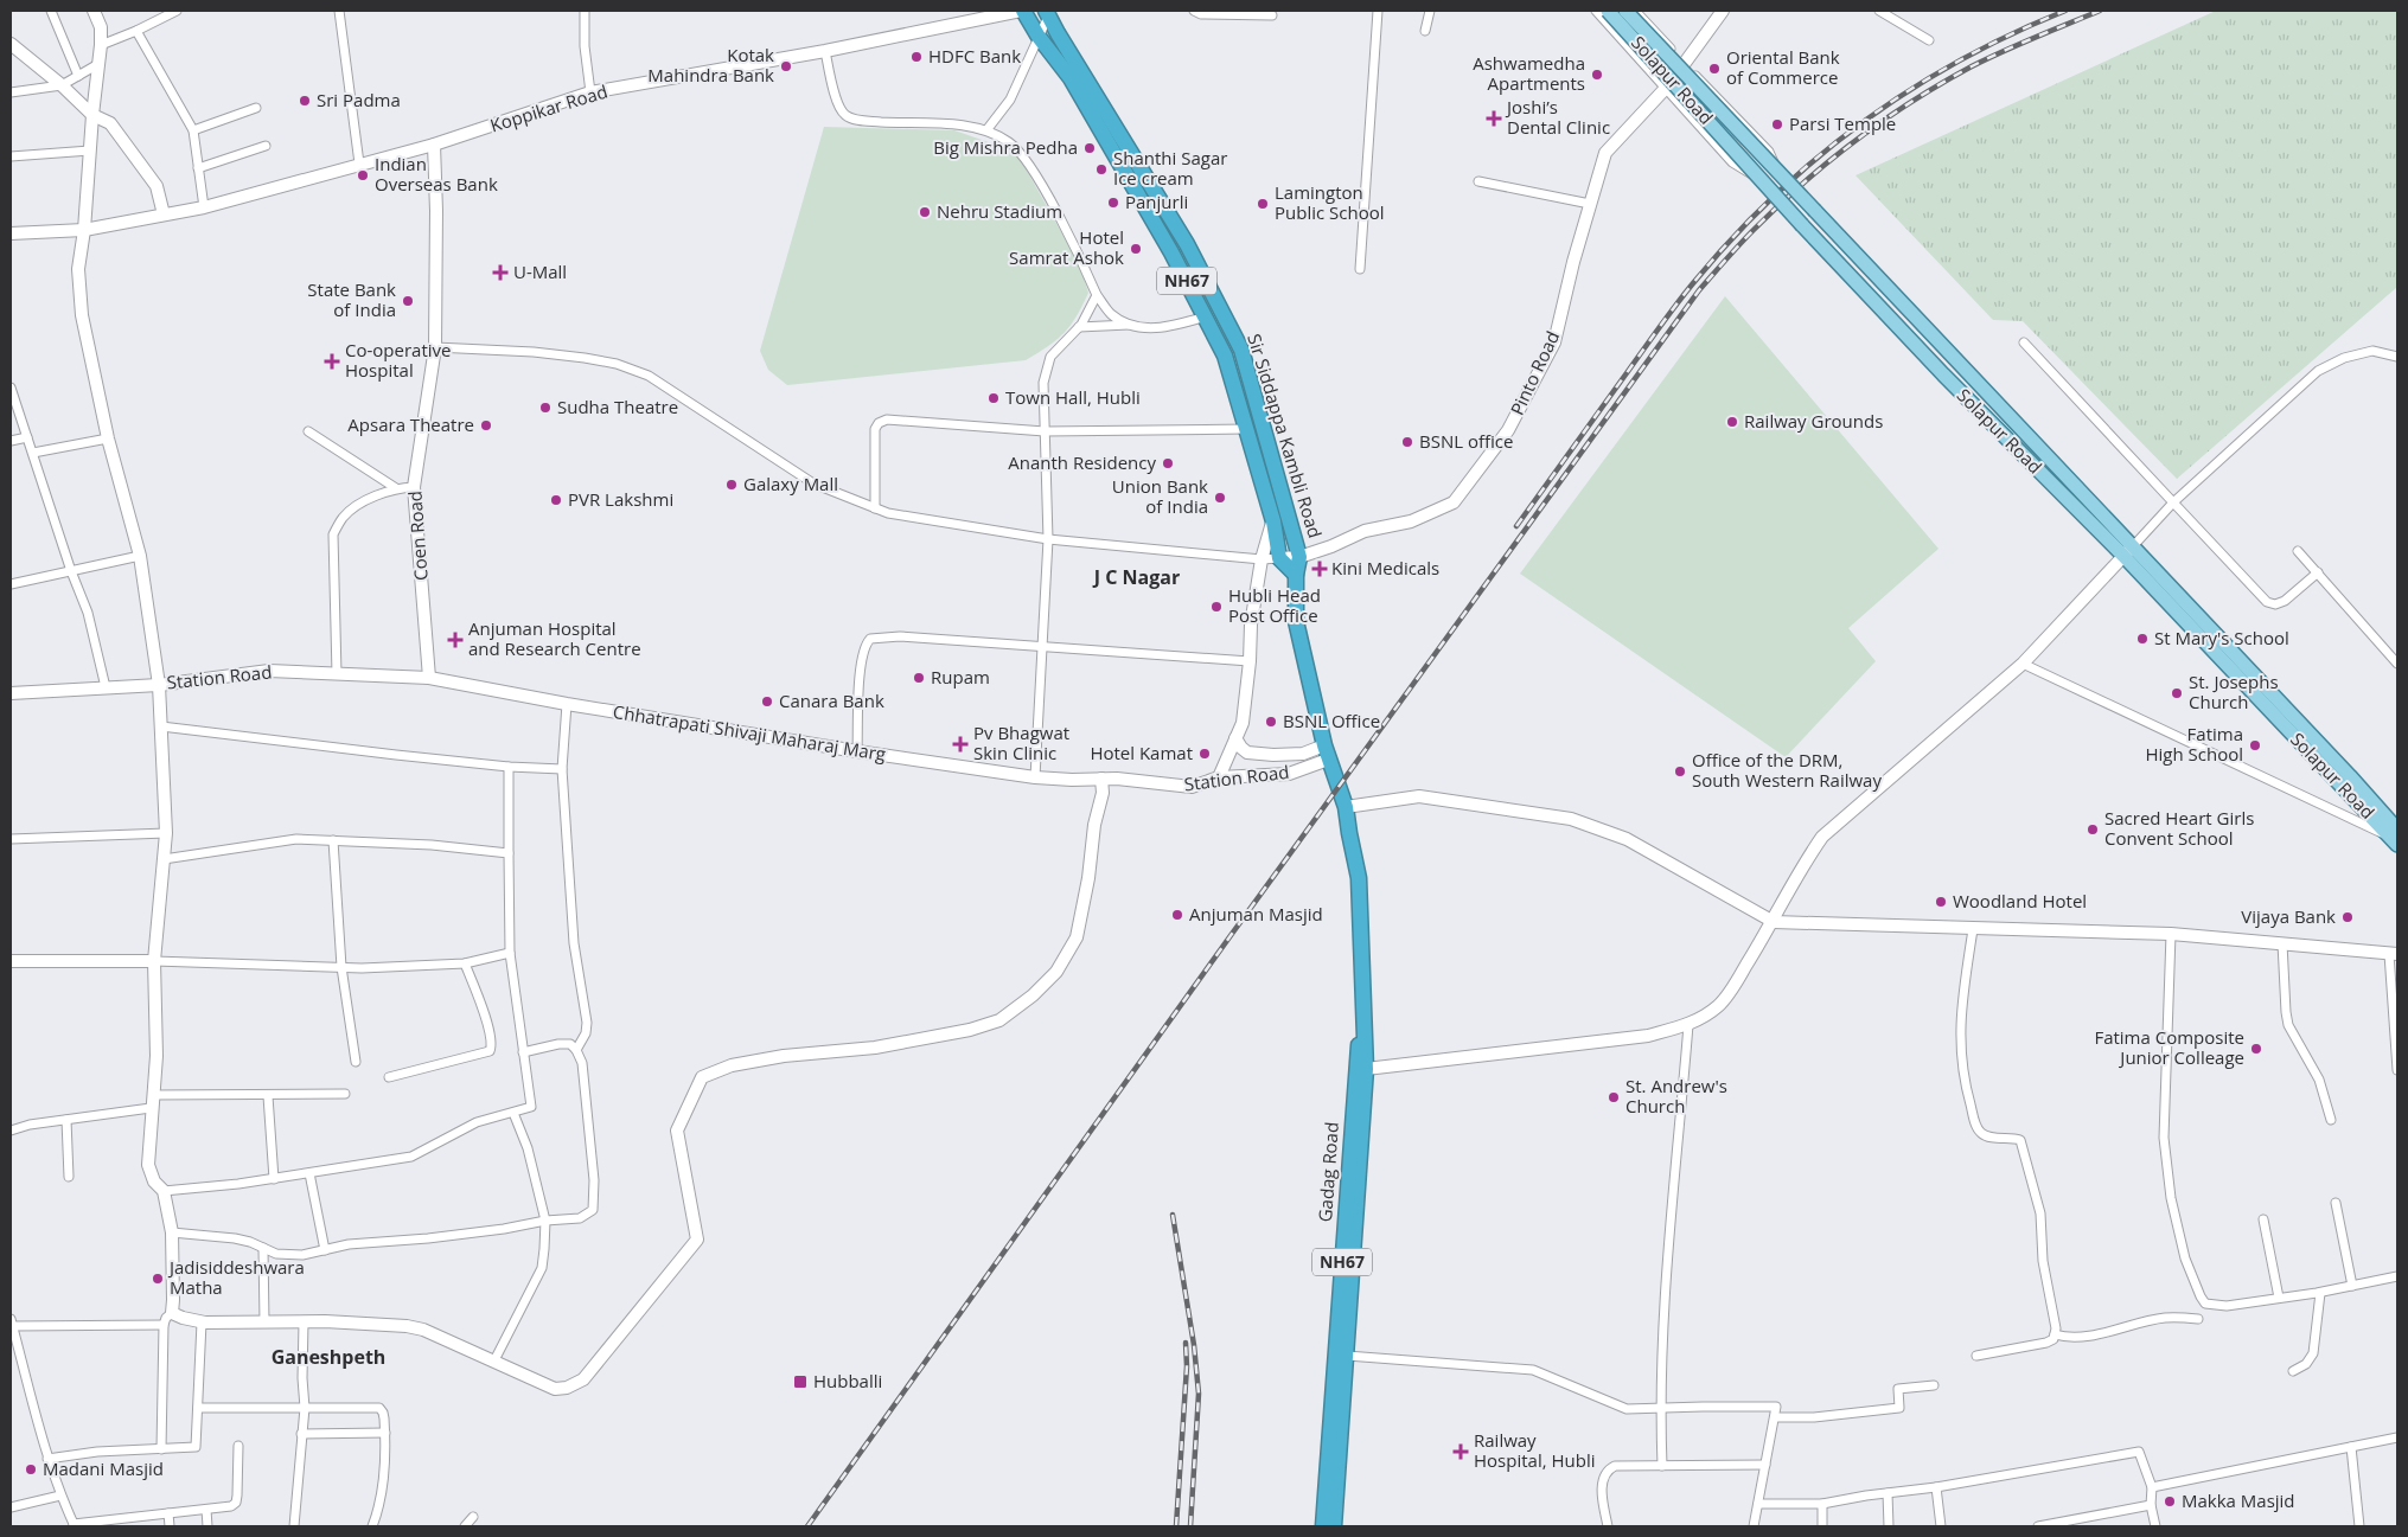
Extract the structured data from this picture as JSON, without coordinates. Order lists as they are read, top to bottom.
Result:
{
  "streets": {
    "highway": ["NH67", "Sir Siddappa Kambli Road", "Gadag Road"],
    "main road": ["Solapur Road"],
    "street": [
      "Koppikar Road",
      "Pinto Road",
      "Coen Road",
      "Station Road",
      "Chhatrapati Shivaji Maharaj Marg"
    ]
  },
  "crossings": [
    ["Koppikar Road", "Sir Siddappa Kambli Road"],
    ["Koppikar Road", "Coen Road"],
    ["NH67", "Sir Siddappa Kambli Road"],
    ["NH67", "Station Road"],
    ["NH67", "Gadag Road"],
    ["Pinto Road", "Sir Siddappa Kambli Road"],
    ["Coen Road", "Station Road"],
    ["Coen Road", "Chhatrapati Shivaji Maharaj Marg"],
    ["Station Road", "Chhatrapati Shivaji Maharaj Marg"],
    ["Station Road", "Gadag Road"]
  ],
  "districts": ["J C Nagar", "Ganeshpeth"],
  "places": {
    "other": [
      "HDFC Bank",
      "Kotak Mahindra Bank",
      "Oriental Bank of Commerce",
      "Ashwamedha Apartments",
      "Sri Padma",
      "Parsi Temple",
      "Big Mishra Pedha",
      "Shanthi Sagar Ice cream",
      "Indian Overseas Bank",
      "Panjurli",
      "Lamington Public School",
      "Nehru Stadium",
      "Hotel Samrat Ashok",
      "State Bank of India",
      "Town Hall, Hubli",
      "Sudha Theatre",
      "Railway Grounds",
      "Apsara Theatre",
      "BSNL office",
      "Ananth Residency",
      "Galaxy Mall",
      "Union Bank of India",
      "PVR Lakshmi",
      "Hubli Head Post Office",
      "St Mary's School",
      "Rupam",
      "St. Josephs Church",
      "Canara Bank",
      "BSNL Office",
      "Fatima High School",
      "Hotel Kamat",
      "Office of the DRM, South Western Railway",
      "Sacred Heart Girls Convent School",
      "Woodland Hotel",
      "Anjuman Masjid",
      "Vijaya Bank",
      "Fatima Composite Junior Colleage",
      "St. Andrew's Church",
      "Jadisiddeshwara Matha",
      "Madani Masjid",
      "Makka Masjid"
    ],
    "health": [
      "Joshi’s Dental Clinic",
      "U-Mall",
      "Co-operative Hospital",
      "Kini Medicals",
      "Anjuman Hospital and Research Centre",
      "Pv Bhagwat Skin Clinic",
      "Railway Hospital, Hubli"
    ],
    "transit": ["Hubballi"]
  }
}
